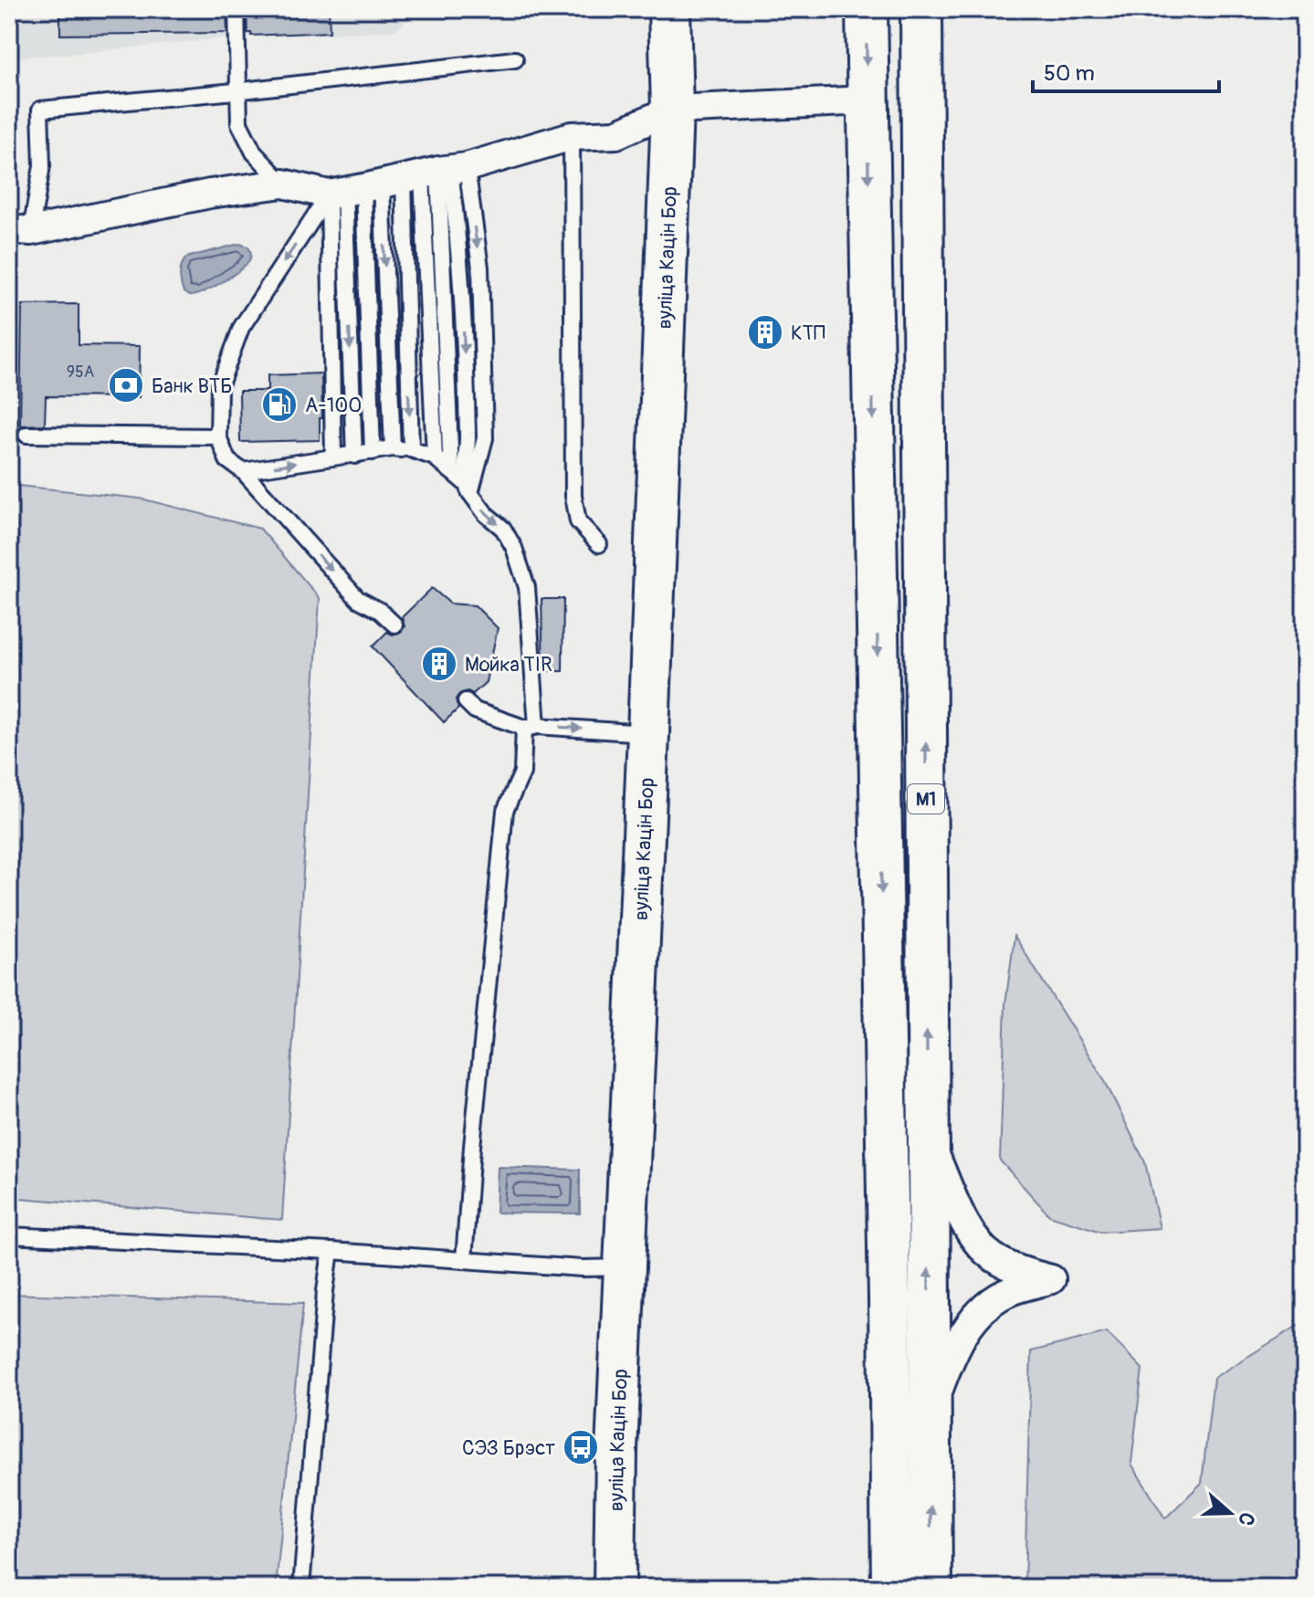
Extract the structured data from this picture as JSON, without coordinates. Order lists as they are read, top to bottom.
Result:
{
  "streets": {
    "main road": ["вуліца Кацін Бор", "М1"]
  },
  "places": {
    "building": ["КТП", "Мойка TIR"],
    "bank": ["Банк ВТБ"],
    "fuel station": ["А-100"],
    "bus stop": ["СЭЗ Брэст"]
  },
  "house_numbers": ["95А"],
  "scale_bar": "50 m",
  "north": "right"
}
